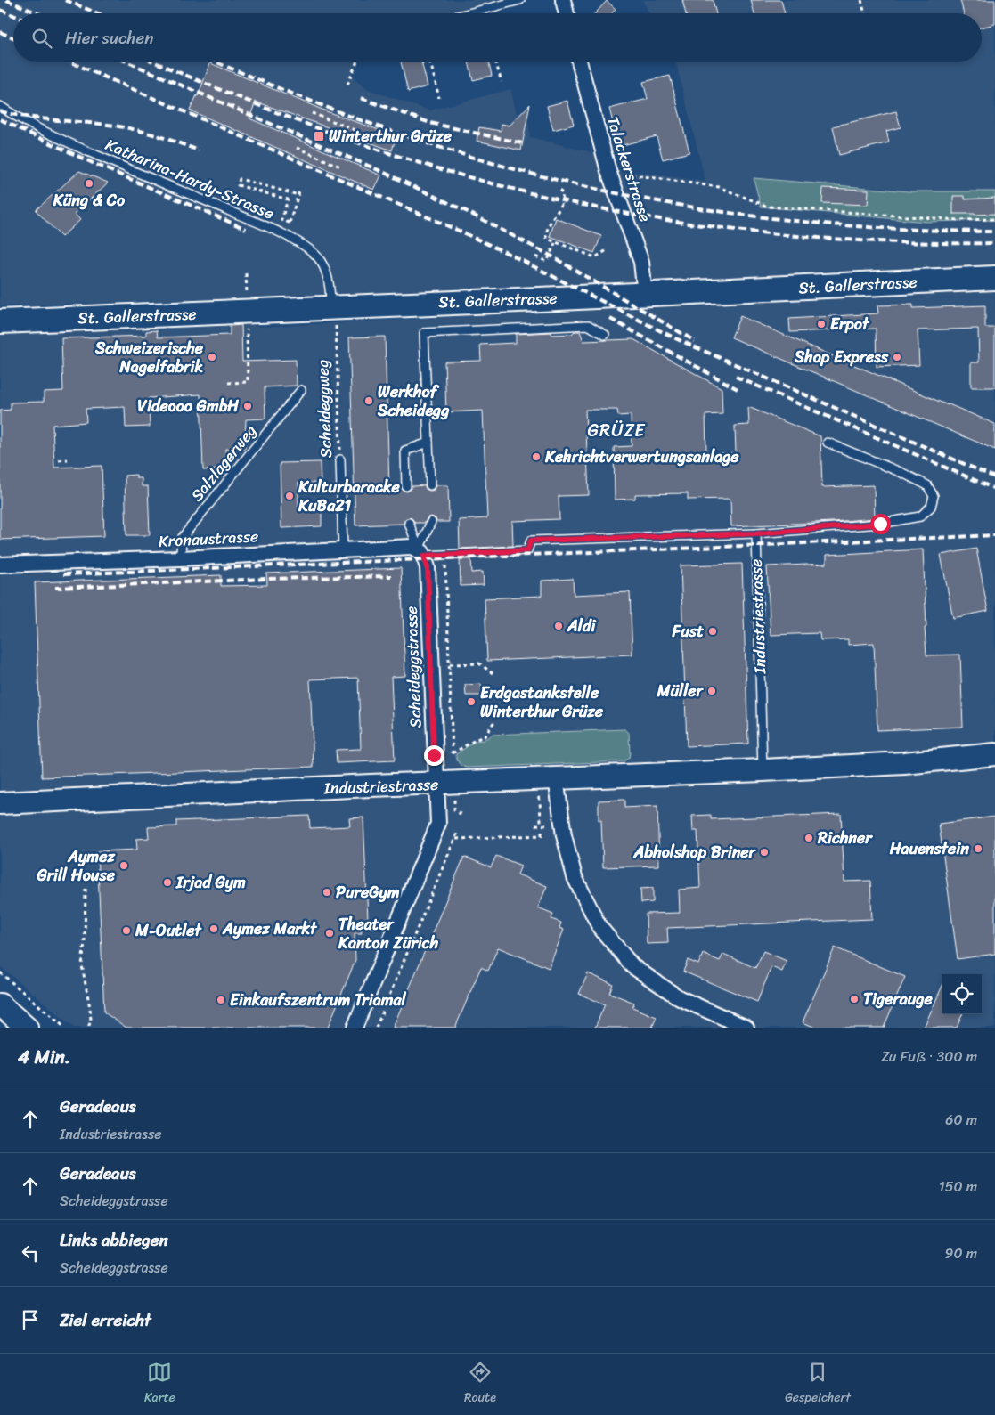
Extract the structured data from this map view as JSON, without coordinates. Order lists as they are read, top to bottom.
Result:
{
  "streets": {
    "main road": ["St. Gallerstrasse"],
    "street": [
      "Talackerstrasse",
      "Kronaustrasse",
      "Industriestrasse",
      "Scheideggstrasse"
    ],
    "lane": ["Katharina-Hardy-Strasse", "Scheideggweg", "Salzlagerweg"]
  },
  "crossings": [
    ["Talackerstrasse", "St. Gallerstrasse"],
    ["Katharina-Hardy-Strasse", "St. Gallerstrasse"],
    ["Katharina-Hardy-Strasse", "Scheideggweg"],
    ["St. Gallerstrasse", "Scheideggweg"],
    ["Scheideggweg", "Kronaustrasse"],
    ["Salzlagerweg", "Kronaustrasse"],
    ["Kronaustrasse", "Scheideggstrasse"],
    ["Industriestrasse", "Scheideggstrasse"]
  ],
  "districts": ["GRÜZE"],
  "places": {
    "transit": ["Winterthur Grüze"],
    "other": [
      "Küng & Co",
      "Erpot",
      "Schweizerische Nagelfabrik",
      "Shop Express",
      "Werkhof Scheidegg",
      "Videooo GmbH",
      "Kehrichtverwertungsanlage",
      "Kulturbaracke KuBa21",
      "Aldi",
      "Fust",
      "Müller",
      "Erdgastankstelle Winterthur Grüze",
      "Richner",
      "Hauenstein",
      "Abholshop Briner",
      "Aymez Grill House",
      "Irjad Gym",
      "PureGym",
      "Aymez Markt",
      "M-Outlet",
      "Theater Kanton Zürich",
      "Tigerauge",
      "Einkaufszentrum Triamal"
    ]
  },
  "page": {
    "search": "Hier suchen",
    "heading": ["4 Min.", "Zu Fuß · 300 m"],
    "list": [
      ["Geradeaus", "Industriestrasse", "60 m"],
      ["Geradeaus", "Scheideggstrasse", "150 m"],
      ["Links abbiegen", "Scheideggstrasse", "90 m"],
      "Ziel erreicht"
    ],
    "nav": ["Karte", "Route", "Gespeichert"]
  }
}
